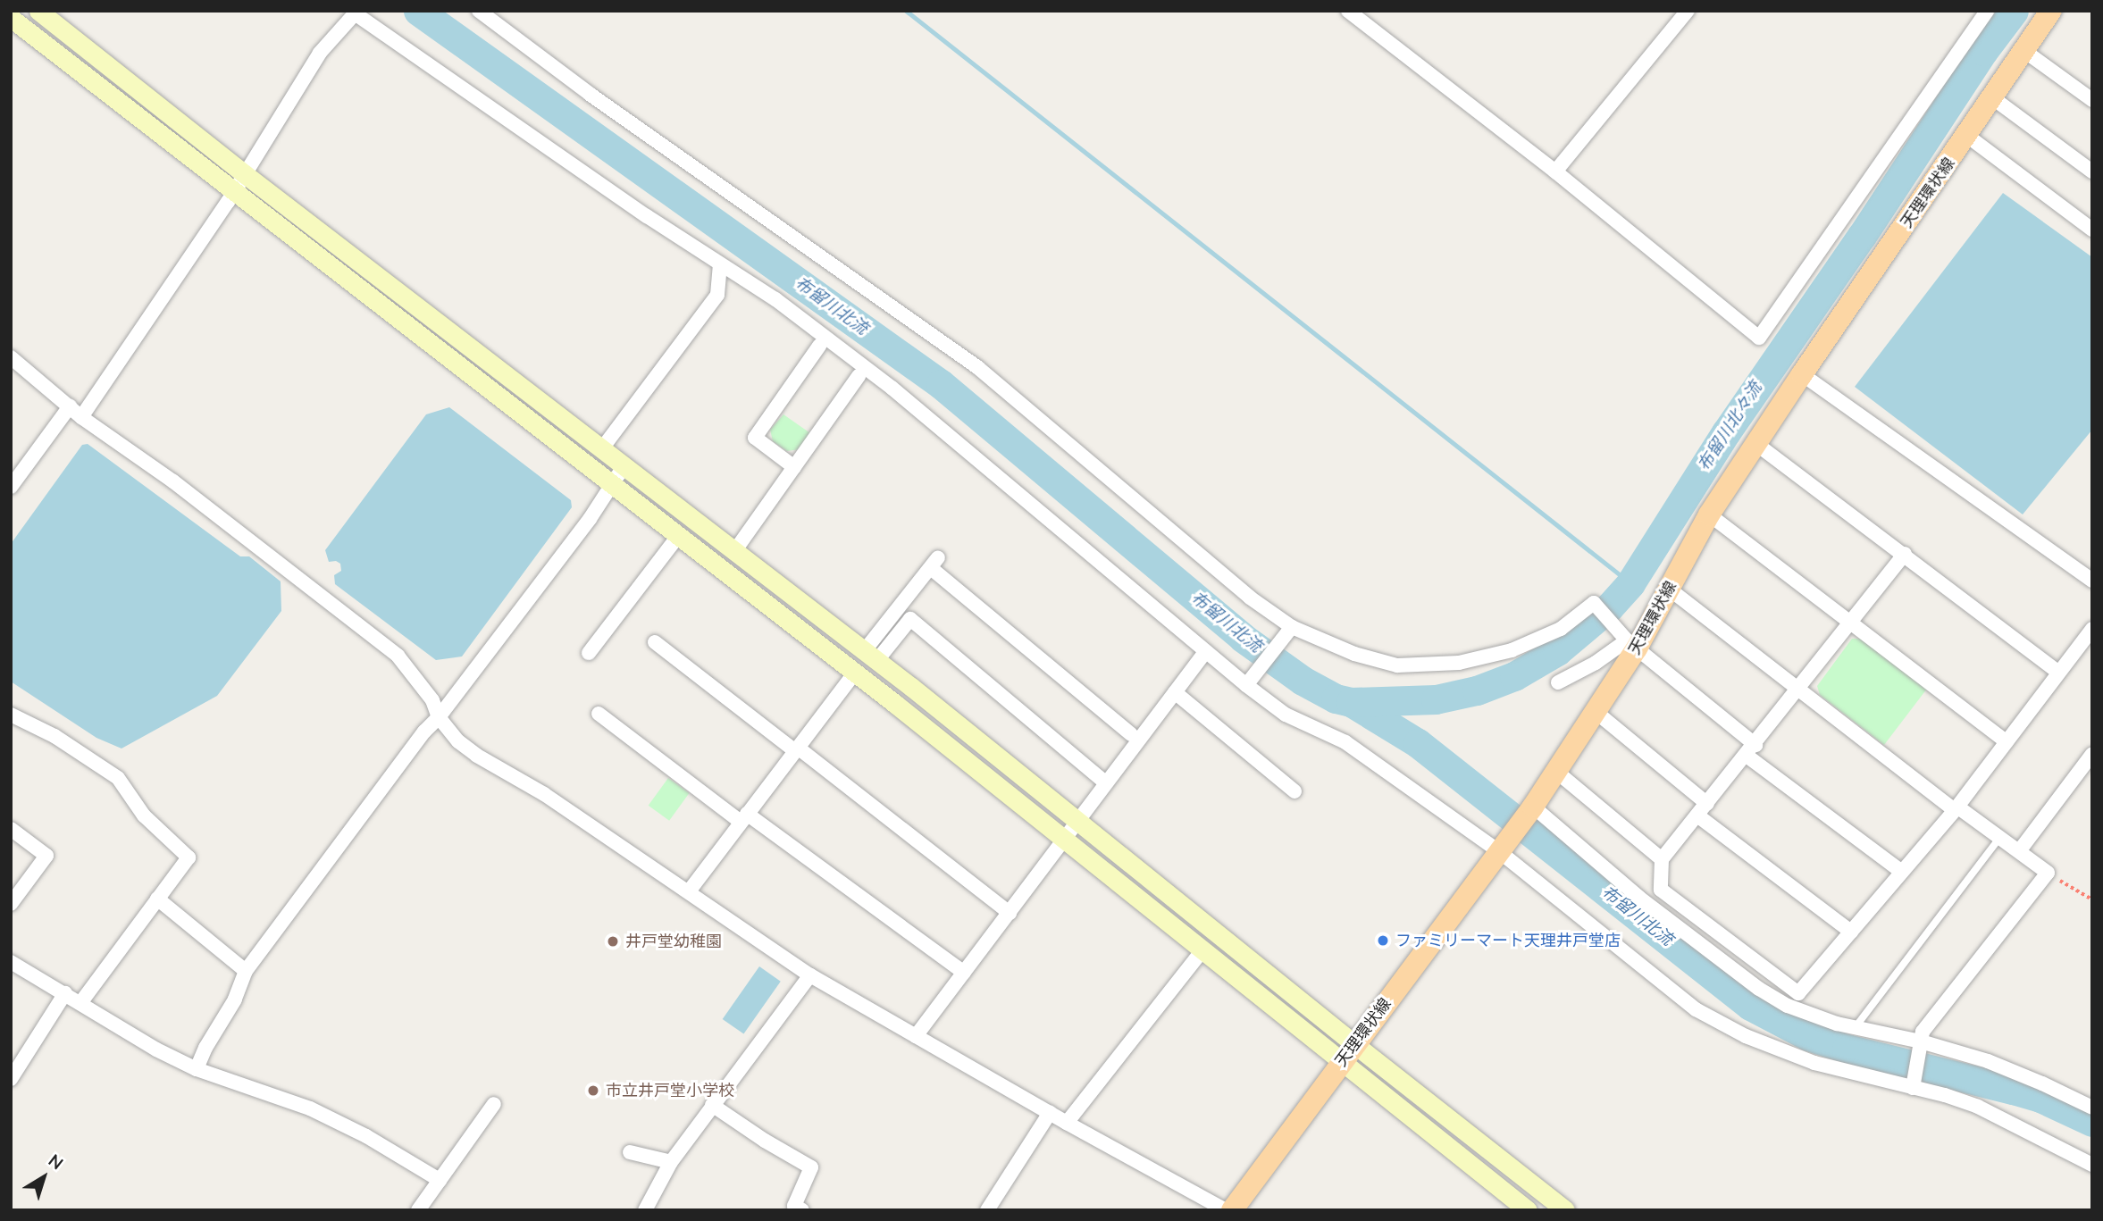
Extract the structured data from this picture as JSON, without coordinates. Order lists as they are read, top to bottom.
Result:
{
  "streets": {
    "main road": ["天理環状線"]
  },
  "water": ["布留川北流", "布留川北々流"],
  "places": ["ファミリーマート天理井戸堂店", "井戸堂幼稚園", "市立井戸堂小学校"],
  "north": "top right"
}
